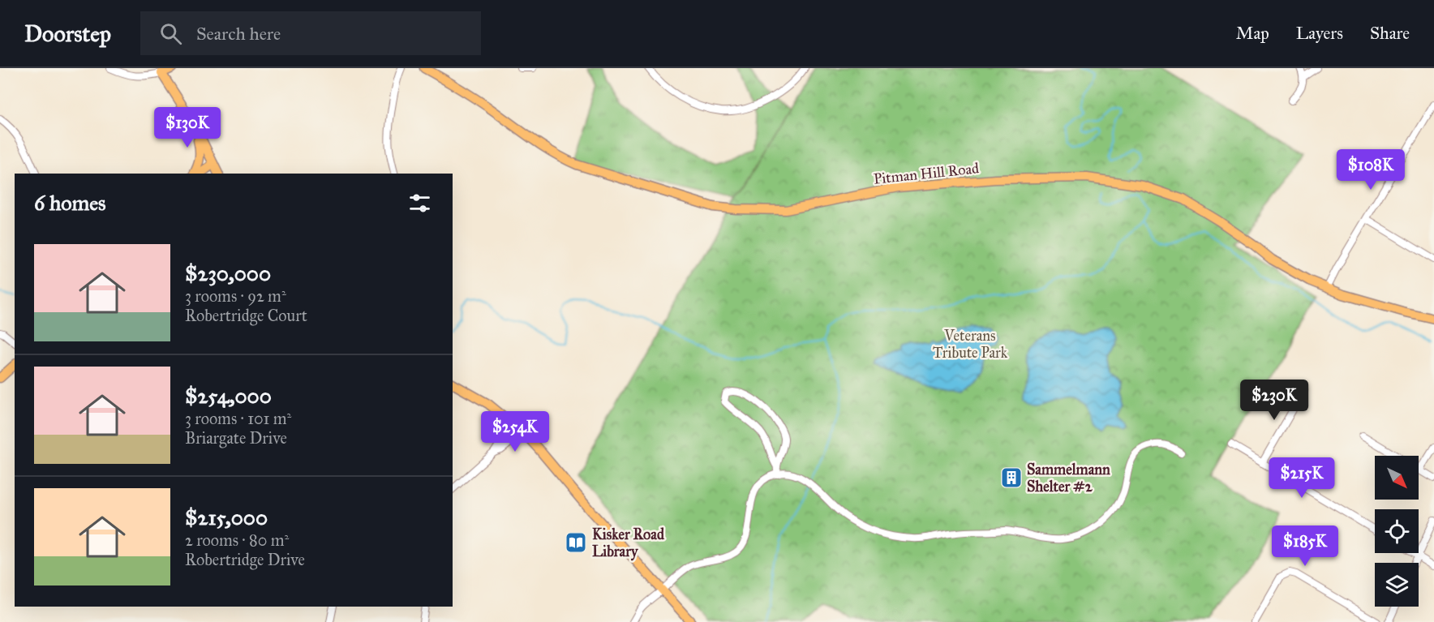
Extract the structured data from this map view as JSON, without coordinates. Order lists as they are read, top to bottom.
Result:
{
  "streets": {
    "main road": ["Pitman Hill Road"]
  },
  "parks": ["Veterans Tribute Park"],
  "places": {
    "building": ["Sammelmann Shelter #2"],
    "library": ["Kisker Road Library"]
  },
  "north": "bottom right",
  "page": {
    "header": "Doorstep",
    "search": "Search here",
    "nav": ["Map", "Layers", "Share"],
    "price": [
      "$130K",
      "$108K",
      "$230K",
      "$254K",
      "$215K",
      "$185K"
    ],
    "heading": "6 homes",
    "list": [
      {
        "name": "$230,000",
        "note": "3 rooms · 92 m² · Robertridge Court"
      },
      {
        "name": "$254,000",
        "note": "3 rooms · 101 m² · Briargate Drive"
      },
      {
        "name": "$215,000",
        "note": "2 rooms · 80 m² · Robertridge Drive"
      }
    ]
  }
}
